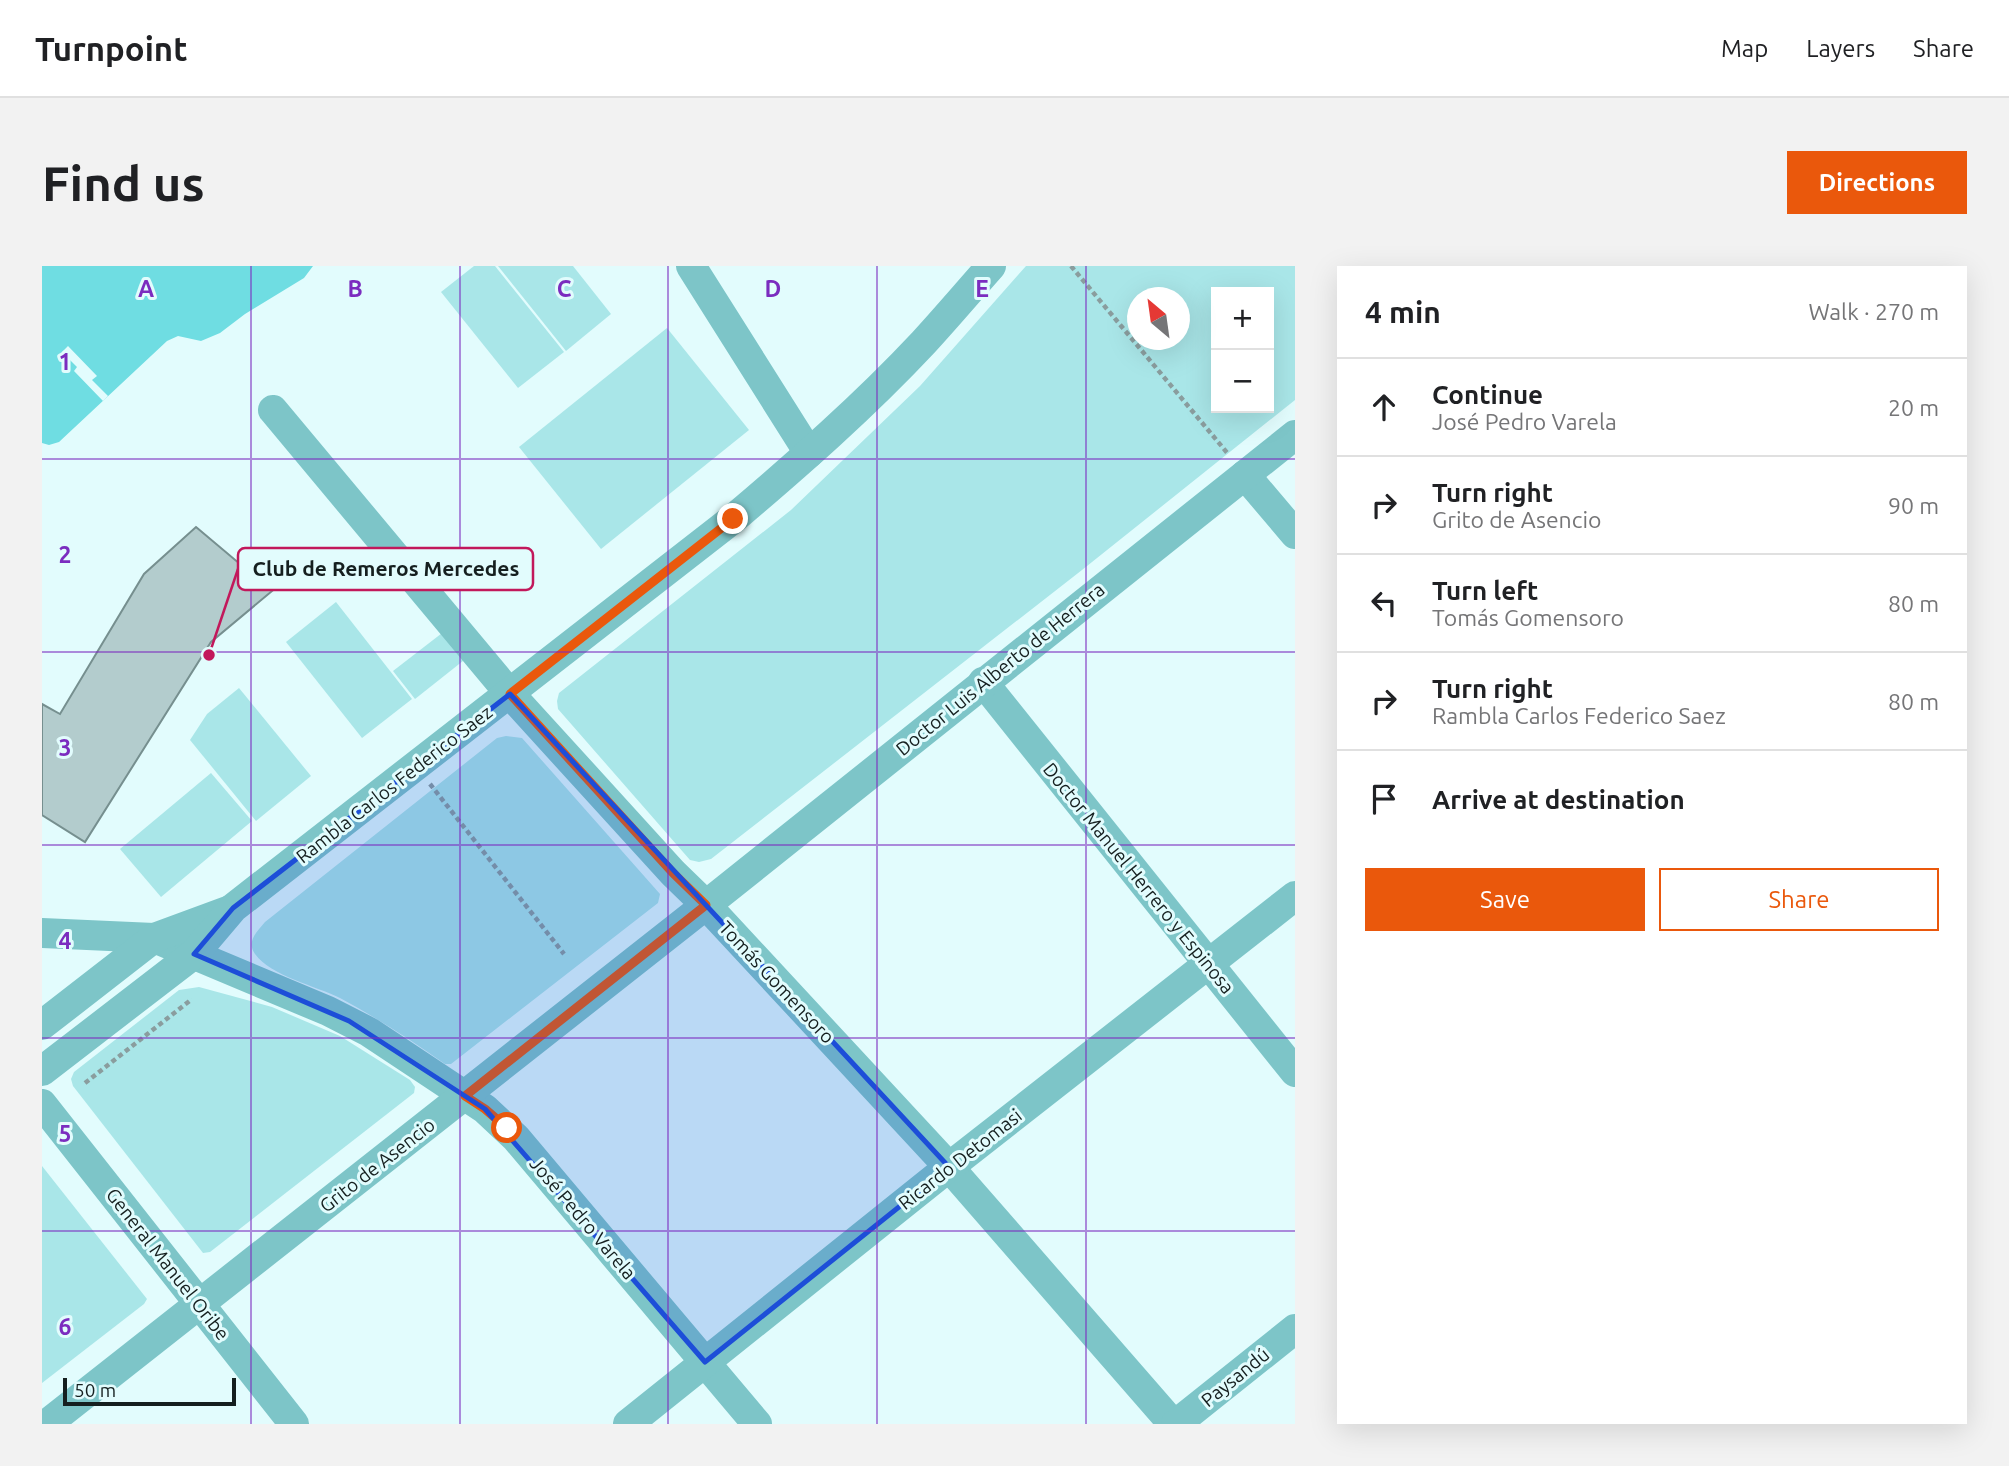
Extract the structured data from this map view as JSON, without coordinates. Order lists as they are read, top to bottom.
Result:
{
  "streets": {
    "street": [
      "Doctor Luis Alberto de Herrera",
      "Rambla Carlos Federico Saez",
      "Doctor Manuel Herrero y Espinosa",
      "Tomás Gomensoro",
      "Ricardo Detomasi",
      "Grito de Asencio",
      "José Pedro Varela",
      "General Manuel Oribe",
      "Paysandú"
    ]
  },
  "crossings": [
    ["Doctor Luis Alberto de Herrera", "Doctor Manuel Herrero y Espinosa"],
    ["Doctor Luis Alberto de Herrera", "Tomás Gomensoro"],
    ["Doctor Luis Alberto de Herrera", "Grito de Asencio"],
    ["Rambla Carlos Federico Saez", "Tomás Gomensoro"],
    ["Rambla Carlos Federico Saez", "José Pedro Varela"],
    ["Doctor Manuel Herrero y Espinosa", "Ricardo Detomasi"],
    ["Tomás Gomensoro", "Ricardo Detomasi"],
    ["Tomás Gomensoro", "Grito de Asencio"],
    ["Tomás Gomensoro", "Paysandú"],
    ["Ricardo Detomasi", "José Pedro Varela"],
    ["Grito de Asencio", "José Pedro Varela"],
    ["Grito de Asencio", "General Manuel Oribe"]
  ],
  "places": ["Club de Remeros Mercedes"],
  "scale_bar": "50 m",
  "north": "top left",
  "page": {
    "header": "Turnpoint",
    "nav": ["Map", "Layers", "Share"],
    "buttons": [
      "Directions",
      ["Save", "Share"]
    ],
    "title": "Find us",
    "heading": ["4 min", "Walk · 270 m"],
    "map_buttons": ["+", "−"],
    "list": [
      ["Continue", "José Pedro Varela", "20 m"],
      ["Turn right", "Grito de Asencio", "90 m"],
      ["Turn left", "Tomás Gomensoro", "80 m"],
      ["Turn right", "Rambla Carlos Federico Saez", "80 m"],
      "Arrive at destination"
    ],
    "scale": "50 m"
  },
  "grid": {
    "columns": [
      "A",
      "B",
      "C",
      "D",
      "E"
    ],
    "rows": [
      "1",
      "2",
      "3",
      "4",
      "5",
      "6"
    ]
  }
}
